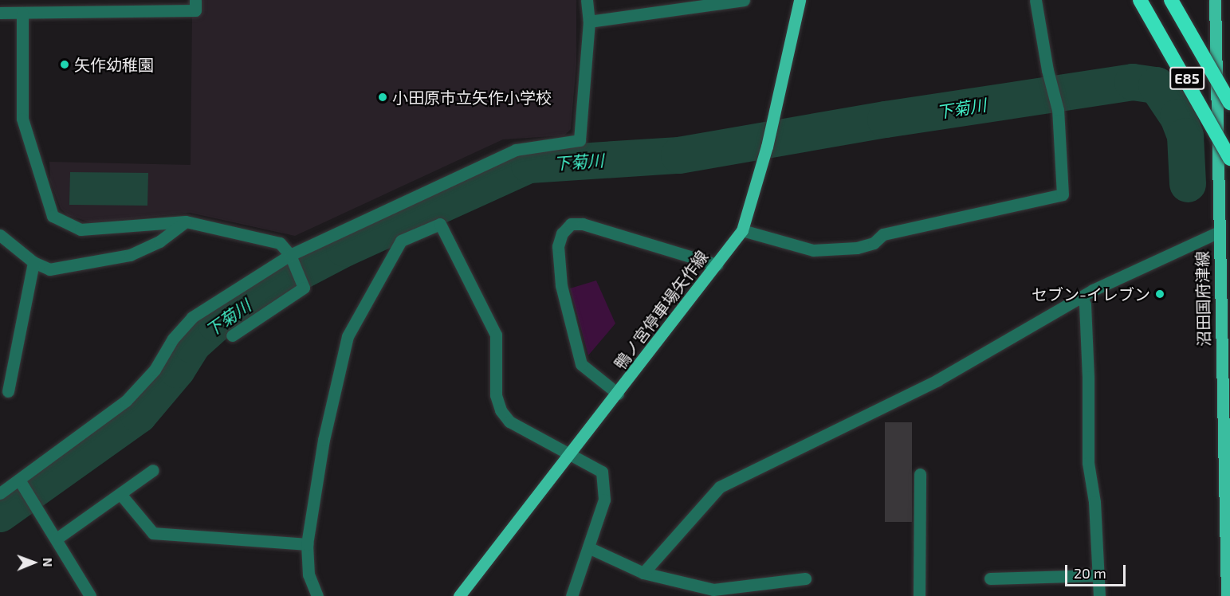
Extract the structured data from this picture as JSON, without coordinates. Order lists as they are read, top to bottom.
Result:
{
  "streets": {
    "highway": ["E85"],
    "main road": ["沼田国府津線", "鴨ノ宮停車場矢作線"]
  },
  "water": ["下菊川"],
  "places": ["矢作幼稚園", "小田原市立矢作小学校", "セブン-イレブン"],
  "scale_bar": "20 m",
  "north": "right"
}
